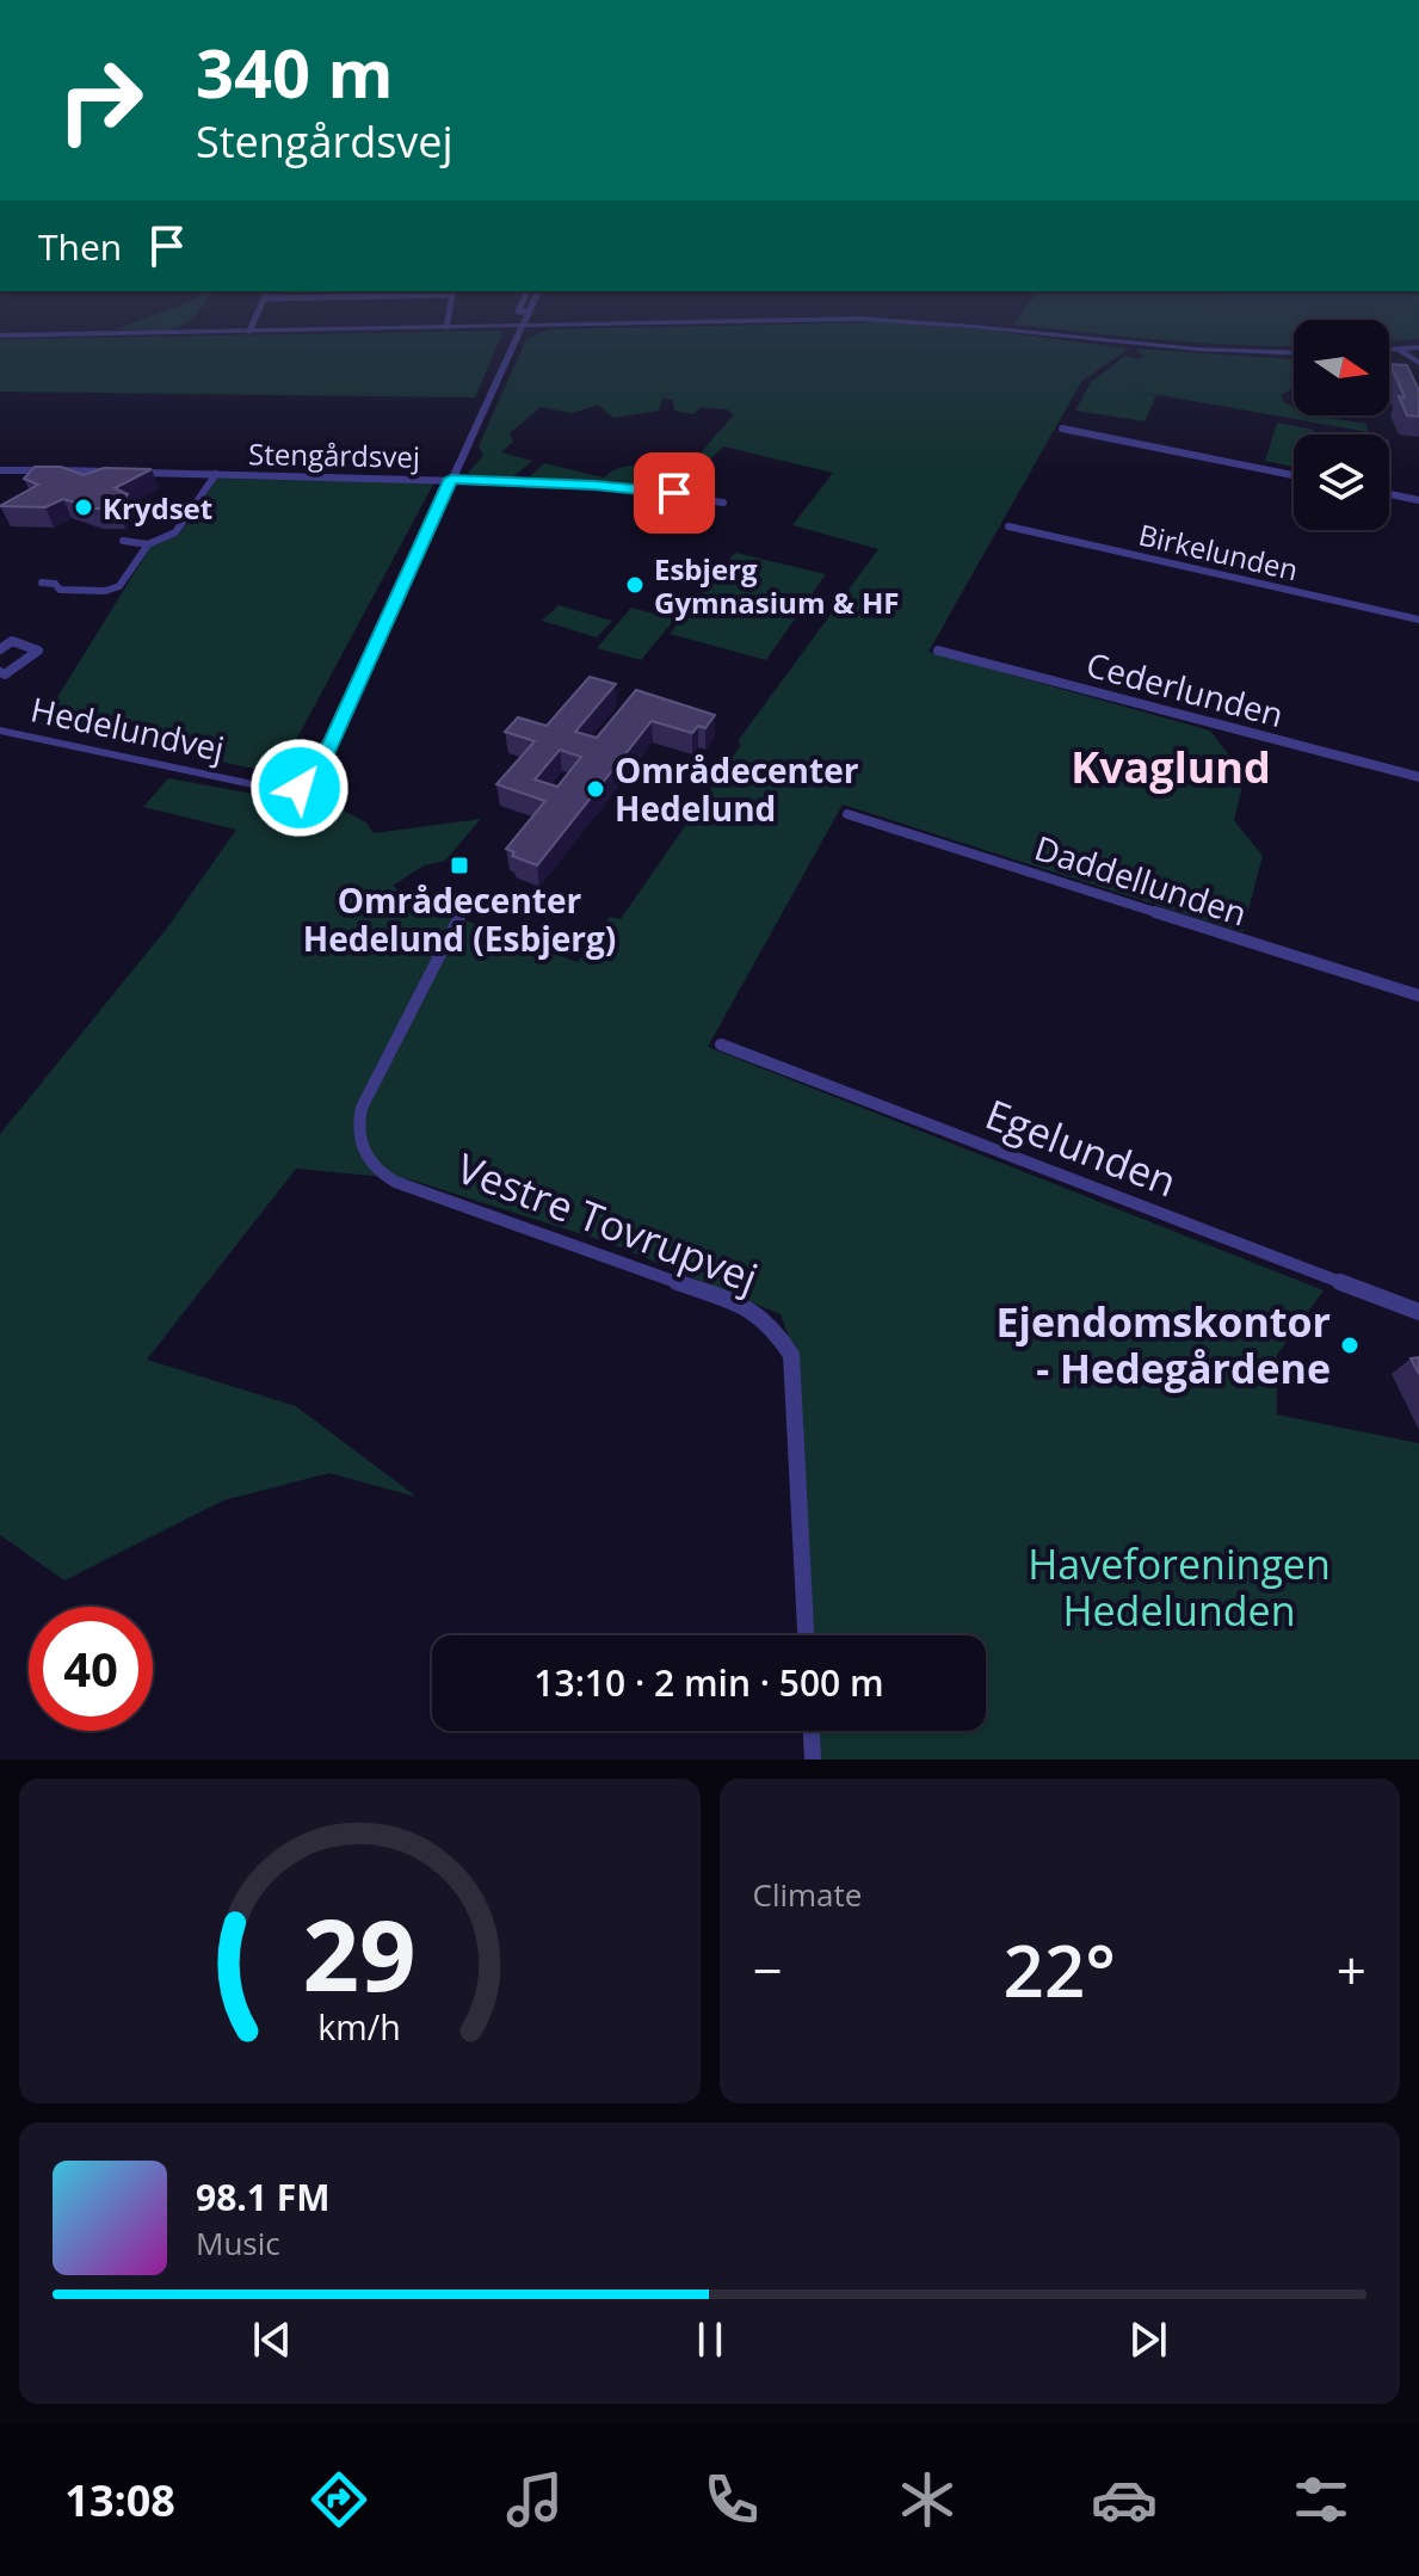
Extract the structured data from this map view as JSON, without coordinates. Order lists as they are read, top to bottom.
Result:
{
  "streets": {
    "street": [
      "Stengårdsvej",
      "Birkelunden",
      "Cederlunden",
      "Hedelundvej",
      "Daddellunden",
      "Egelunden",
      "Vestre Tovrupvej"
    ]
  },
  "crossings": [
    ["Stengårdsvej", "Hedelundvej"]
  ],
  "districts": ["Kvaglund"],
  "parks": ["Haveforeningen Hedelunden"],
  "places": {
    "other": [
      "Krydset",
      "Esbjerg Gymnasium & HF",
      "Områdecenter Hedelund",
      "Ejendomskontor - Hedegårdene"
    ],
    "transit": ["Områdecenter Hedelund (Esbjerg)"]
  },
  "north": "right",
  "page": {
    "turn": ["340 m", "Stengårdsvej"],
    "then": "Then",
    "limit": "40",
    "trip": "13:10 · 2 min · 500 m",
    "tile": "Climate",
    "heat": ["−", "22°", "+"],
    "song": ["98.1 FM", "Music"],
    "tabs": "13:08",
    "gauge": ["29", "km/h"]
  }
}
